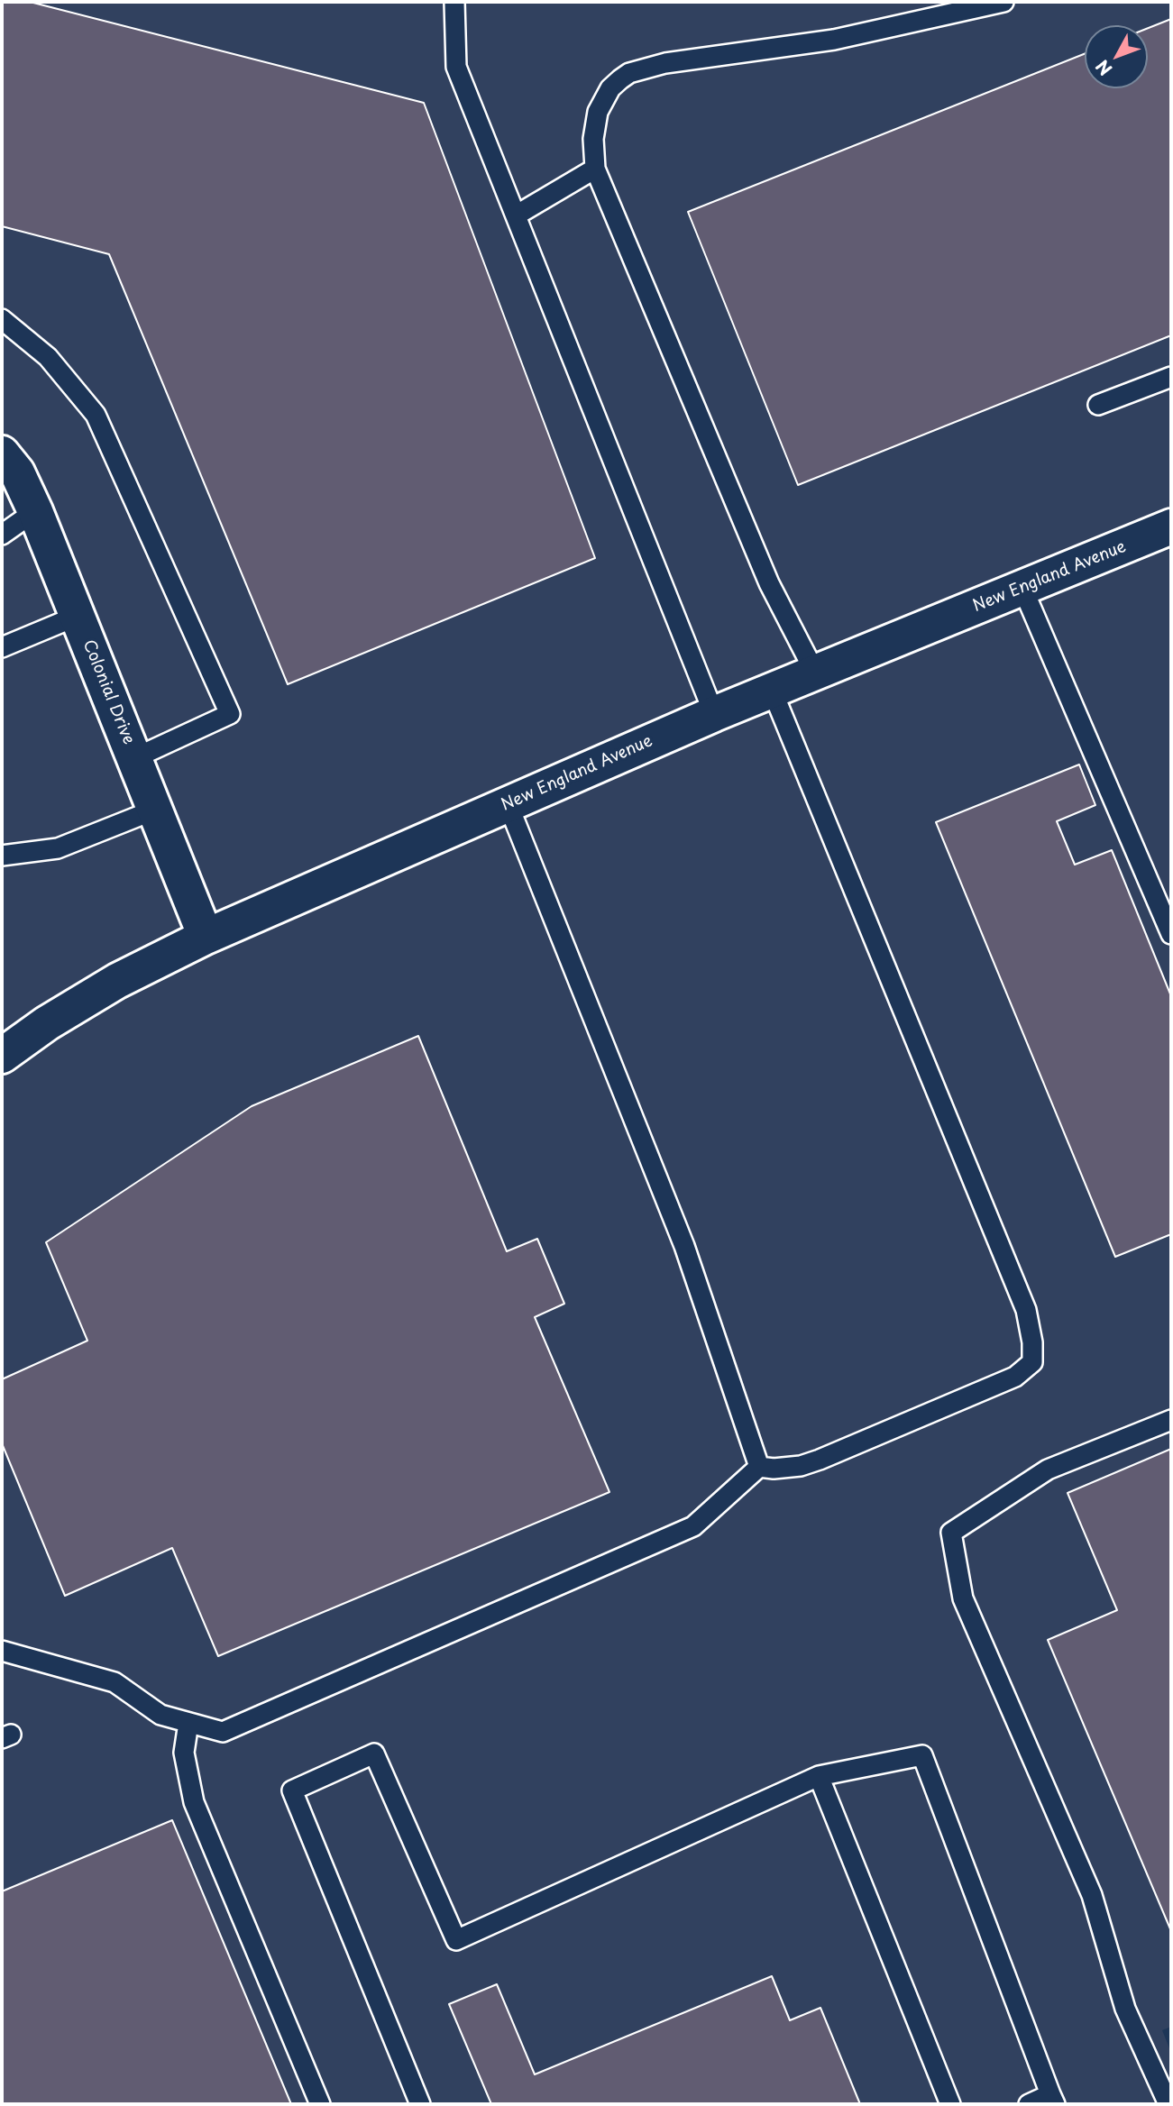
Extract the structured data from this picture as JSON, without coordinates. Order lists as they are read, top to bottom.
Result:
{
  "streets": {
    "street": ["New England Avenue", "Colonial Drive"]
  },
  "crossings": [
    ["New England Avenue", "Colonial Drive"]
  ],
  "north": "bottom left"
}
